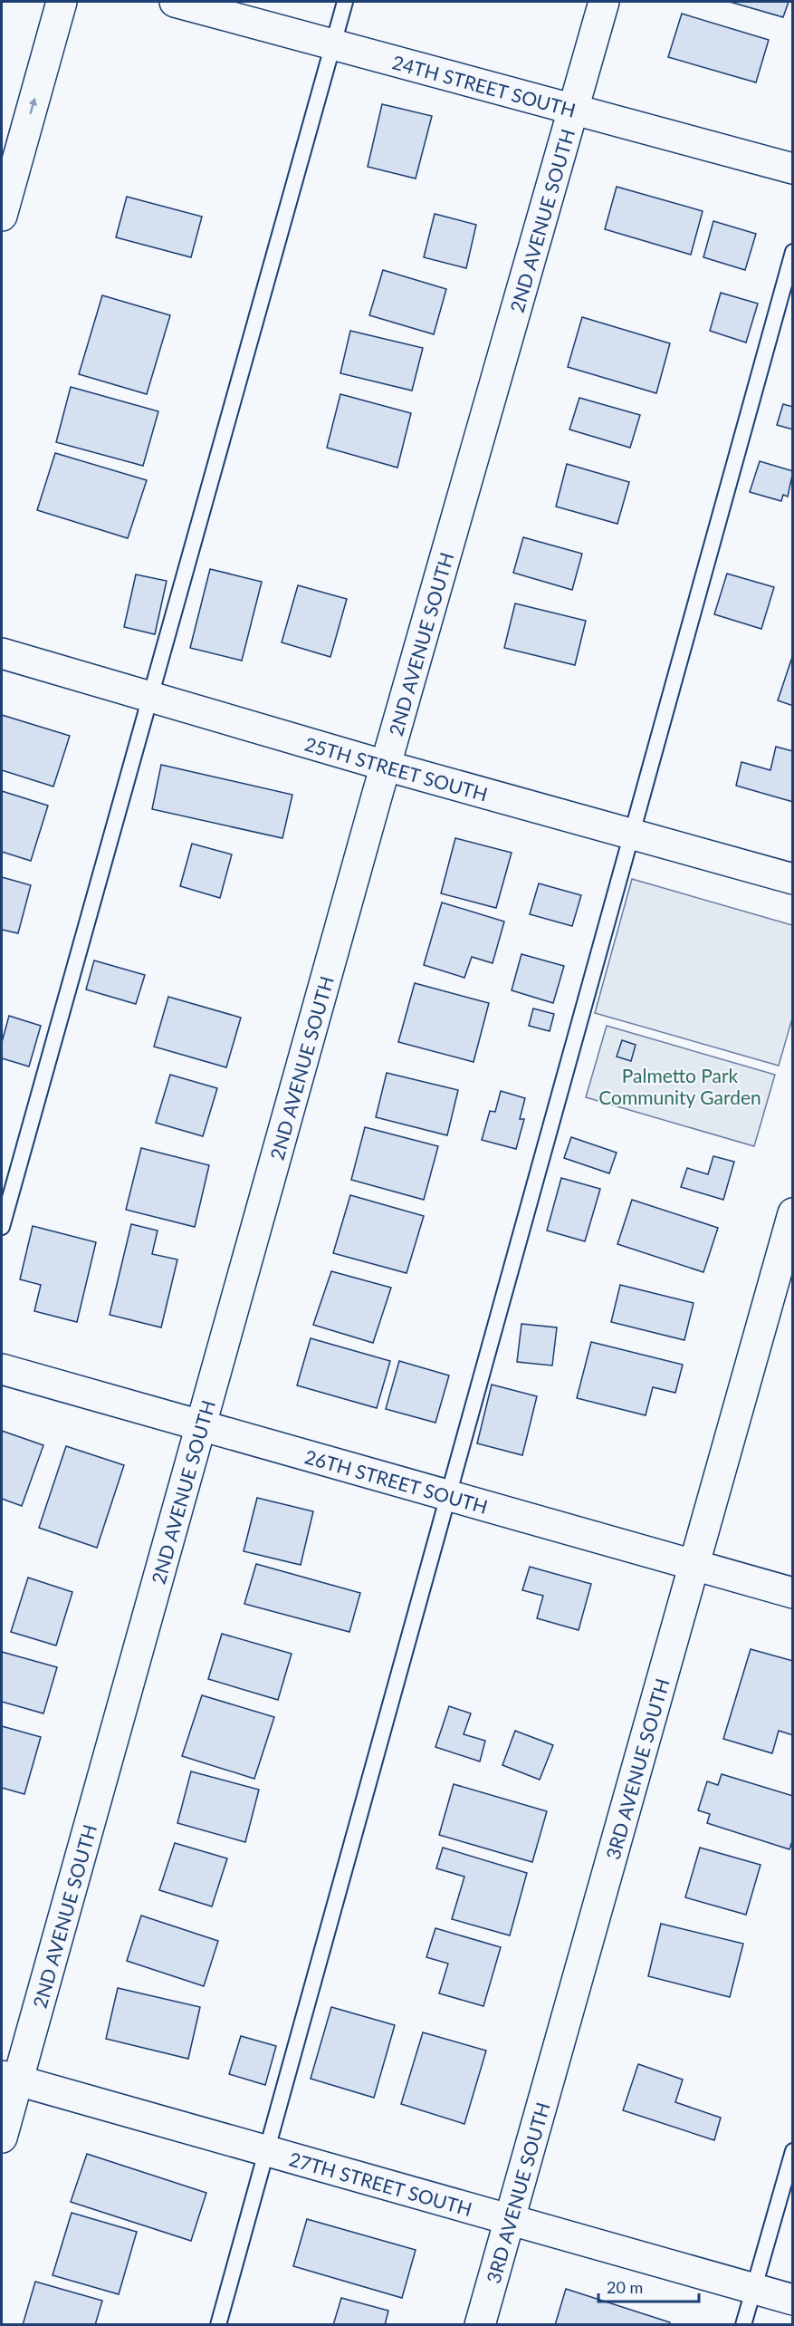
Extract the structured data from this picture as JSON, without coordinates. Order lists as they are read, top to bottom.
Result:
{
  "streets": {
    "street": [
      "24TH STREET SOUTH",
      "2ND AVENUE SOUTH",
      "25TH STREET SOUTH",
      "26TH STREET SOUTH",
      "3RD AVENUE SOUTH",
      "27TH STREET SOUTH"
    ]
  },
  "crossings": [
    ["24TH STREET SOUTH", "2ND AVENUE SOUTH"],
    ["2ND AVENUE SOUTH", "25TH STREET SOUTH"],
    ["2ND AVENUE SOUTH", "26TH STREET SOUTH"],
    ["2ND AVENUE SOUTH", "27TH STREET SOUTH"],
    ["26TH STREET SOUTH", "3RD AVENUE SOUTH"],
    ["3RD AVENUE SOUTH", "27TH STREET SOUTH"]
  ],
  "parks": ["Palmetto Park Community Garden"],
  "scale_bar": "20 m"
}
